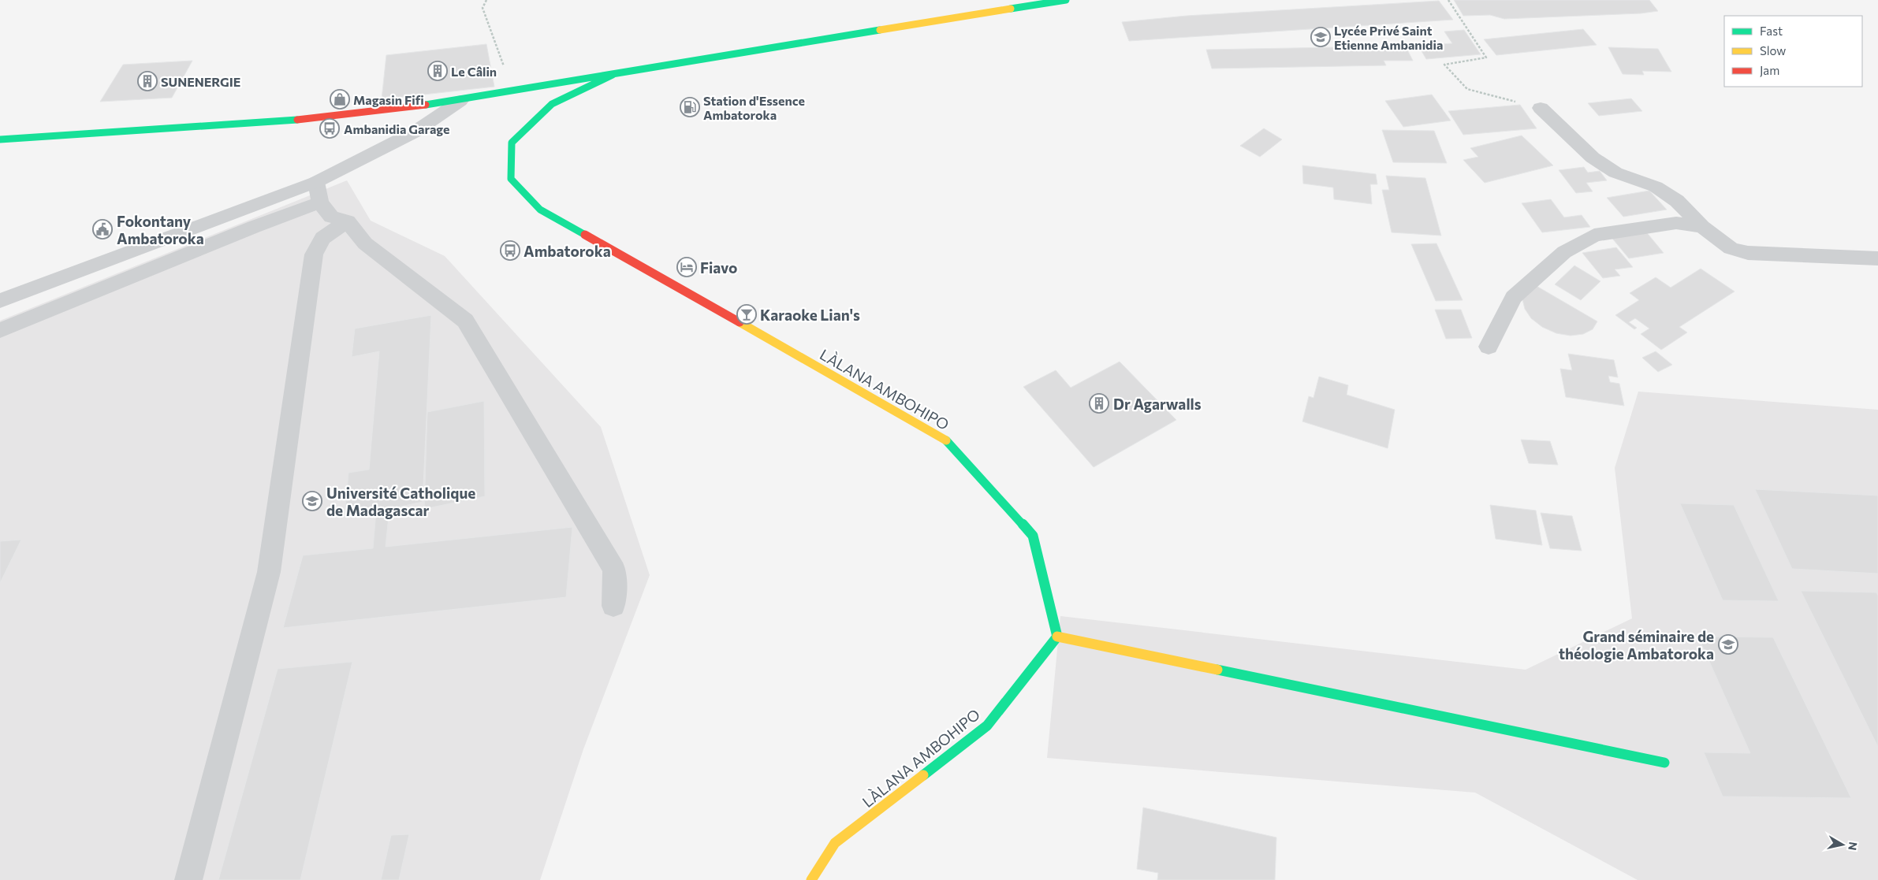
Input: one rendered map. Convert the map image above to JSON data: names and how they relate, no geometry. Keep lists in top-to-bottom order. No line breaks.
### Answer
{"streets":{"street":["LÀLANA AMBOHIPO"]},"places":{"school or university":["Lycée Privé Saint Etienne Ambanidia","Université Catholique de Madagascar","Grand séminaire de théologie Ambatoroka"],"building":["Le Câlin","SUNENERGIE","Dr Agarwalls"],"shop":["Magasin Fifi"],"fuel station":["Station d'Essence Ambatoroka"],"bus stop":["Ambanidia Garage","Ambatoroka"],"public building":["Fokontany Ambatoroka"],"hotel":["Fiavo"],"bar":["Karaoke Lian's"]},"legend":["Fast","Slow","Jam"],"north":"right"}
